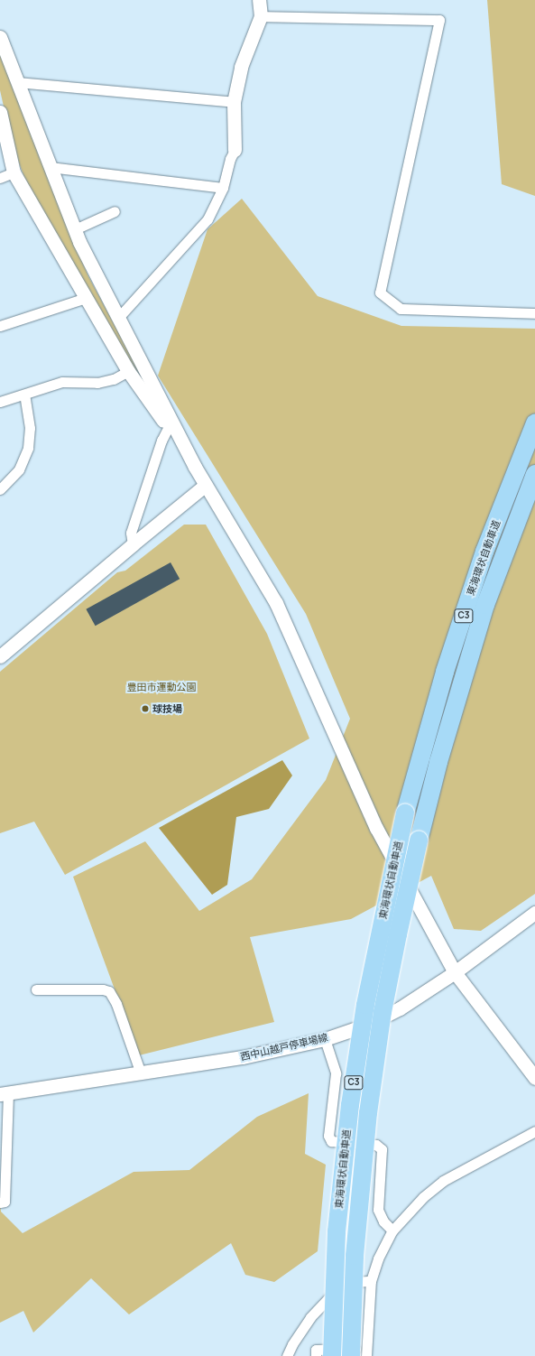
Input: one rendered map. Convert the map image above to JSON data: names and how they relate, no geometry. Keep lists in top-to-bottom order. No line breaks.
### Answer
{"streets":{"highway":["東海環状自動車道","C3"],"street":["西中山越戸停車場線"]},"parks":["豊田市運動公園"],"places":["球技場"]}
